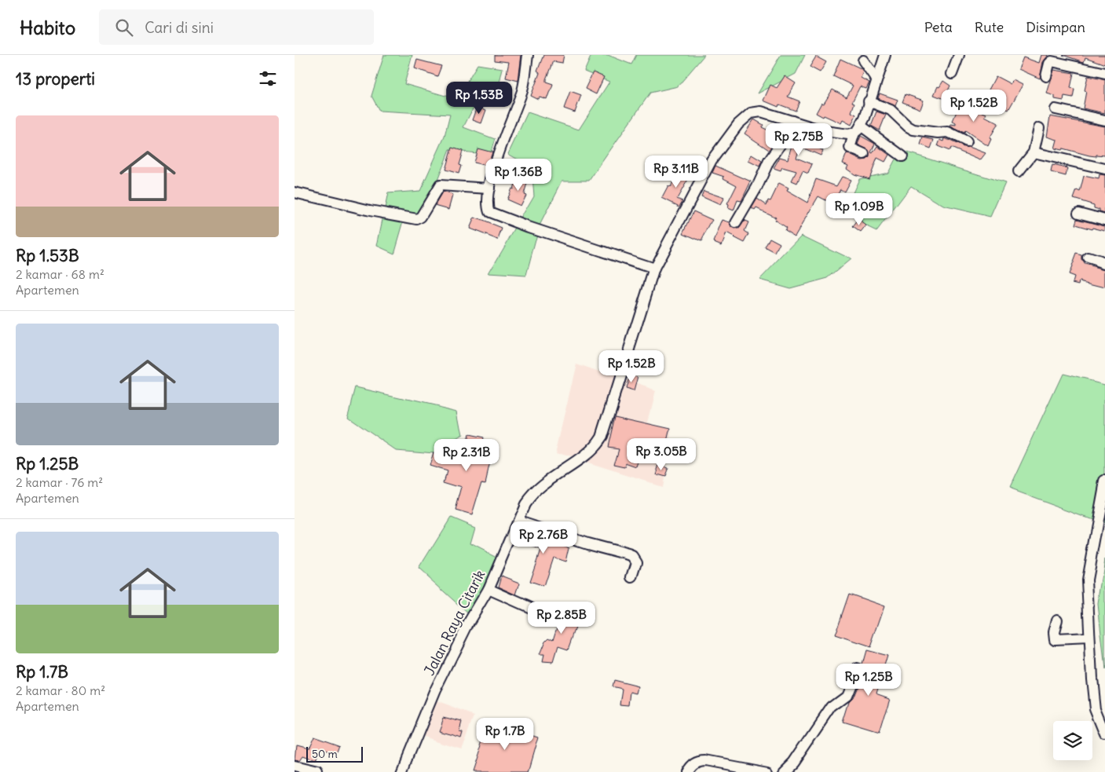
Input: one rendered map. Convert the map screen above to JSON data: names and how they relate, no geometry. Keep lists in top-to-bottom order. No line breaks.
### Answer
{"streets":{"street":["Jalan Raya Citarik"]},"scale_bar":"50 m","page":{"header":"Habito","search":"Cari di sini","nav":["Peta","Rute","Disimpan"],"heading":"13 properti","price":["Rp 1.53B","Rp 1.52B","Rp 2.75B","Rp 3.11B","Rp 1.36B","Rp 1.09B","Rp 1.52B","Rp 3.05B","Rp 2.31B","Rp 2.76B","Rp 2.85B","Rp 1.25B","Rp 1.7B"],"list":[{"name":"Rp 1.53B","note":"2 kamar · 68 m² · Apartemen"},{"name":"Rp 1.25B","note":"2 kamar · 76 m² · Apartemen"},{"name":"Rp 1.7B","note":"2 kamar · 80 m² · Apartemen"}],"scale":"50 m"}}
